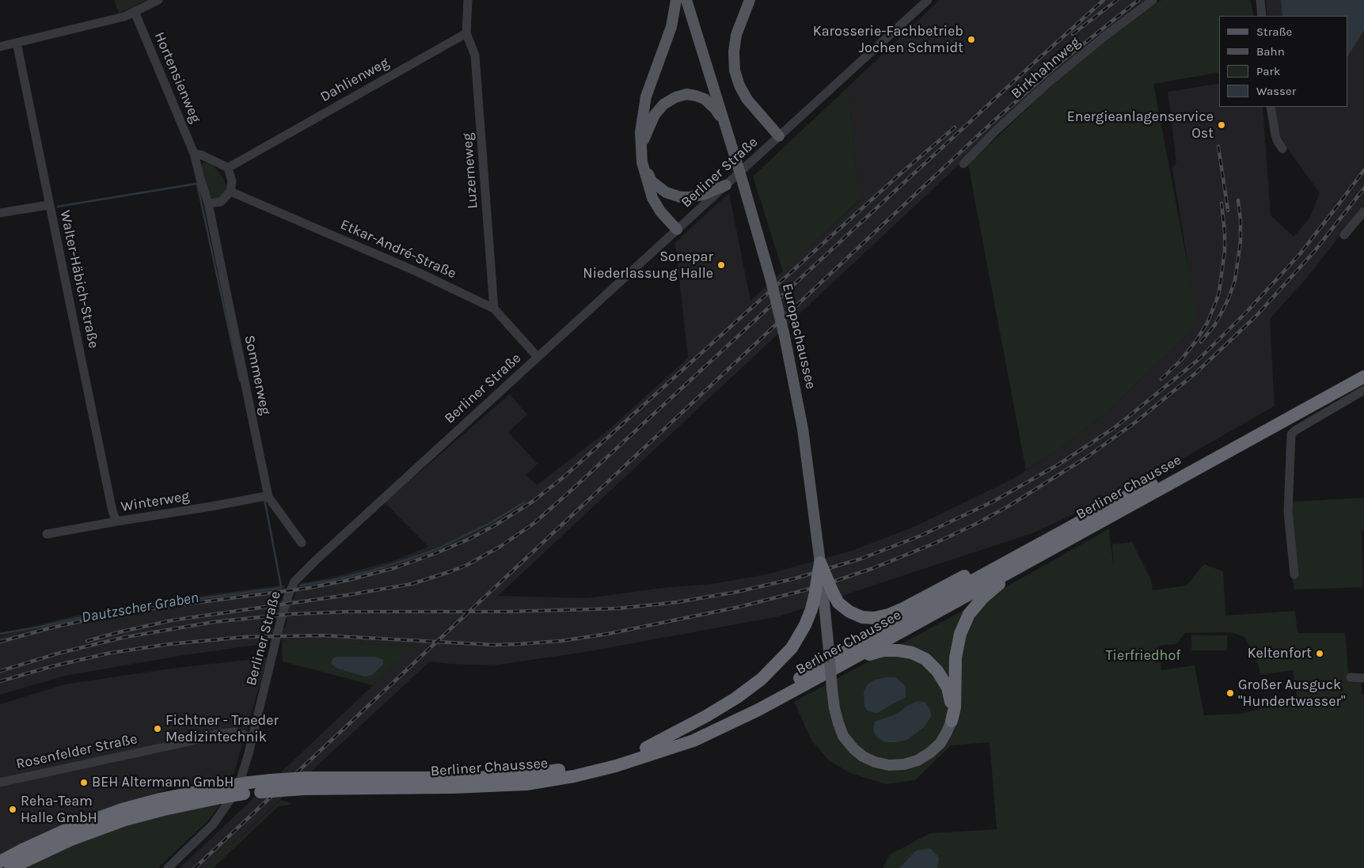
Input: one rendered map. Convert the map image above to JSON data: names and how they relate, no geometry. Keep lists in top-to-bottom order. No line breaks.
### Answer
{"streets":{"highway":["Berliner Chaussee"],"main road":["Europachaussee"],"street":["Birkhahnweg","Hortensienweg","Dahlienweg","Luzerneweg","Berliner Straße","Etkar-André-Straße","Walter-Häbich-Straße","Sommerweg","Winterweg","Rosenfelder Straße"]},"crossings":[["Hortensienweg","Sommerweg"],["Dahlienweg","Luzerneweg"],["Luzerneweg","Etkar-André-Straße"],["Berliner Straße","Etkar-André-Straße"],["Berliner Straße","Rosenfelder Straße"],["Walter-Häbich-Straße","Winterweg"],["Sommerweg","Winterweg"]],"water":["Dautzscher Graben"],"parks":["Tierfriedhof"],"places":["Karosserie-Fachbetrieb Jochen Schmidt","Energieanlagenservice Ost","Sonepar Niederlassung Halle","Keltenfort","Großer Ausguck \"Hundertwasser\"","Fichtner - Traeder Medizintechnik","BEH Altermann GmbH","Reha-Team Halle GmbH"],"legend":["Straße","Bahn","Park","Wasser"]}
